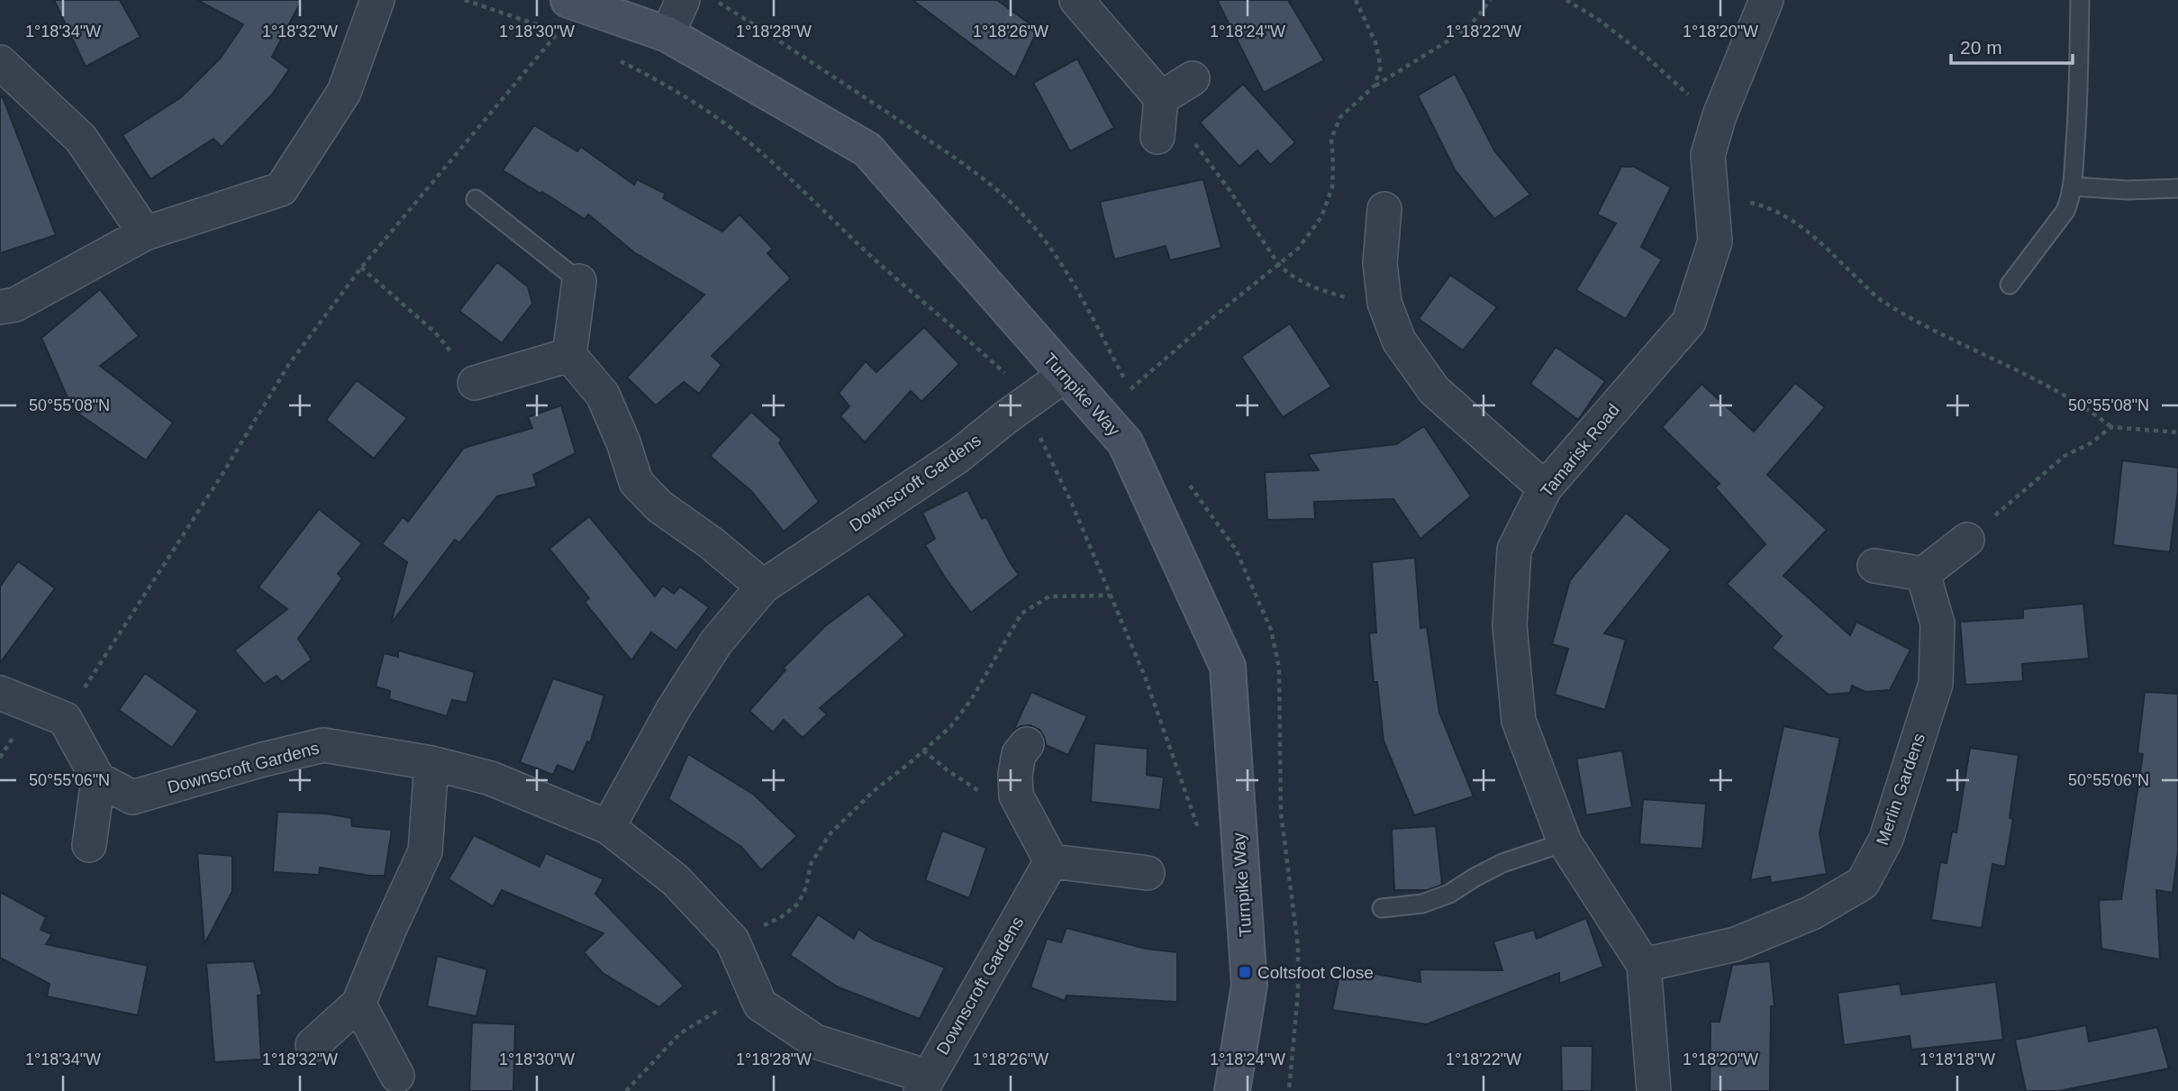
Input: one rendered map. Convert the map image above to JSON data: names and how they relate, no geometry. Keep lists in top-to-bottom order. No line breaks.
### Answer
{"streets":{"street":["Turnpike Way","Tamarisk Road","Downscroft Gardens","Merlin Gardens"]},"crossings":[["Turnpike Way","Downscroft Gardens"],["Tamarisk Road","Merlin Gardens"]],"places":{"transit":["Coltsfoot Close"]},"scale_bar":"20 m","coordinates":["1°18'34\"W","1°18'32\"W","1°18'30\"W","1°18'28\"W","1°18'26\"W","1°18'24\"W","1°18'22\"W","1°18'20\"W","50°55'08\"N","50°55'06\"N","1°18'18\"W"]}
